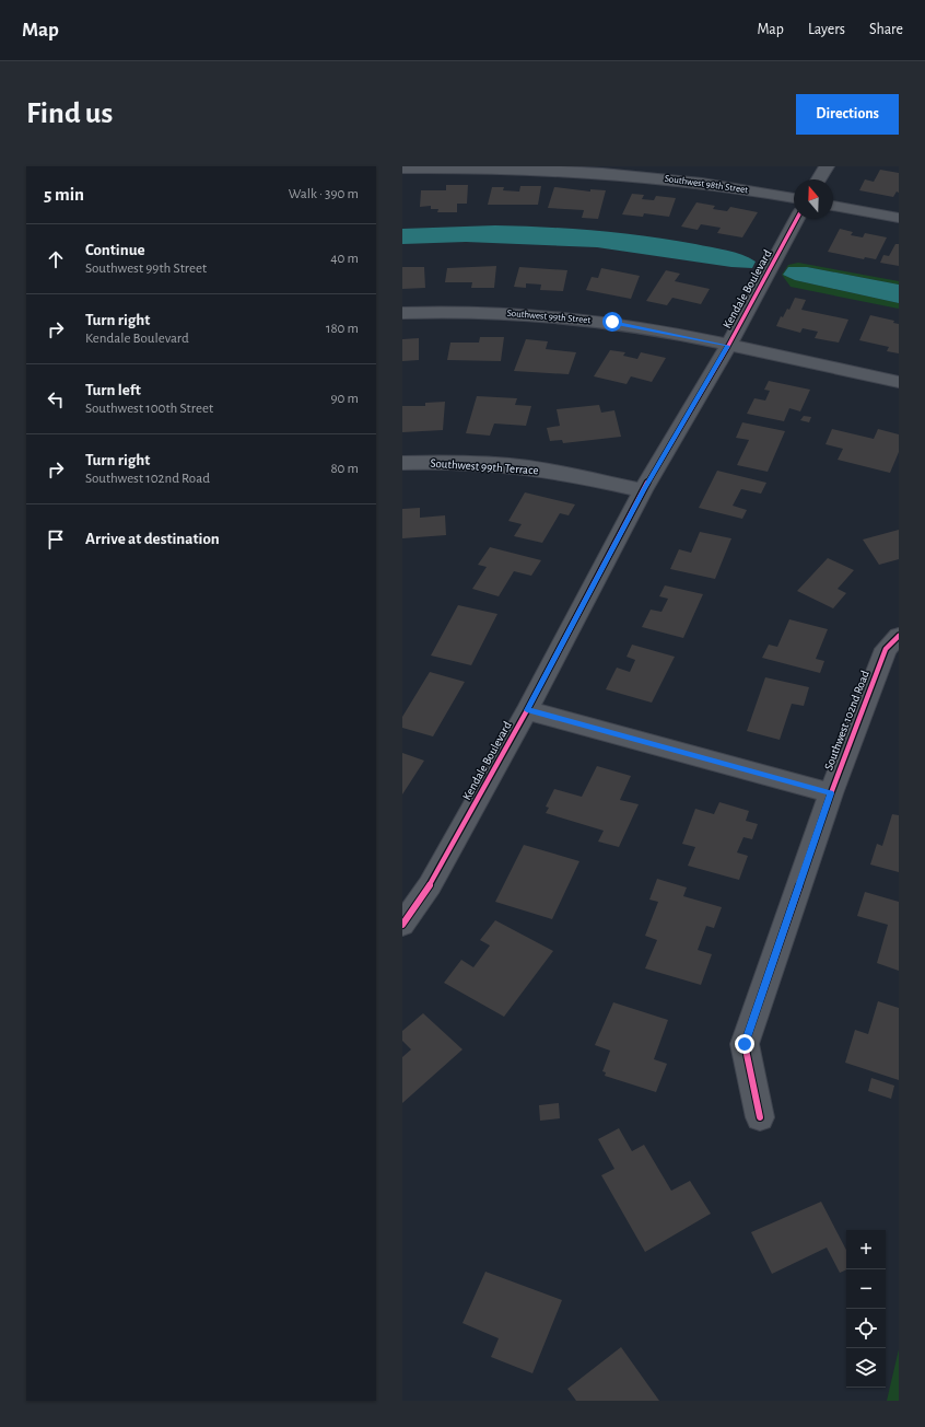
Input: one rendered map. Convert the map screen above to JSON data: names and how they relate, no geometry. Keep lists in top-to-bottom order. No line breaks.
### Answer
{"streets":{"street":["Southwest 98th Street","Kendale Boulevard","Southwest 99th Street","Southwest 99th Terrace","Southwest 102nd Road"]},"crossings":[["Kendale Boulevard","Southwest 99th Street"],["Kendale Boulevard","Southwest 99th Terrace"]],"north":"top","page":{"header":"Map","nav":["Map","Layers","Share"],"buttons":"Directions","title":"Find us","heading":["5 min","Walk · 390 m"],"list":[["Continue","Southwest 99th Street","40 m"],["Turn right","Kendale Boulevard","180 m"],["Turn left","Southwest 100th Street","90 m"],["Turn right","Southwest 102nd Road","80 m"],"Arrive at destination"],"map_buttons":["+","−"]}}
